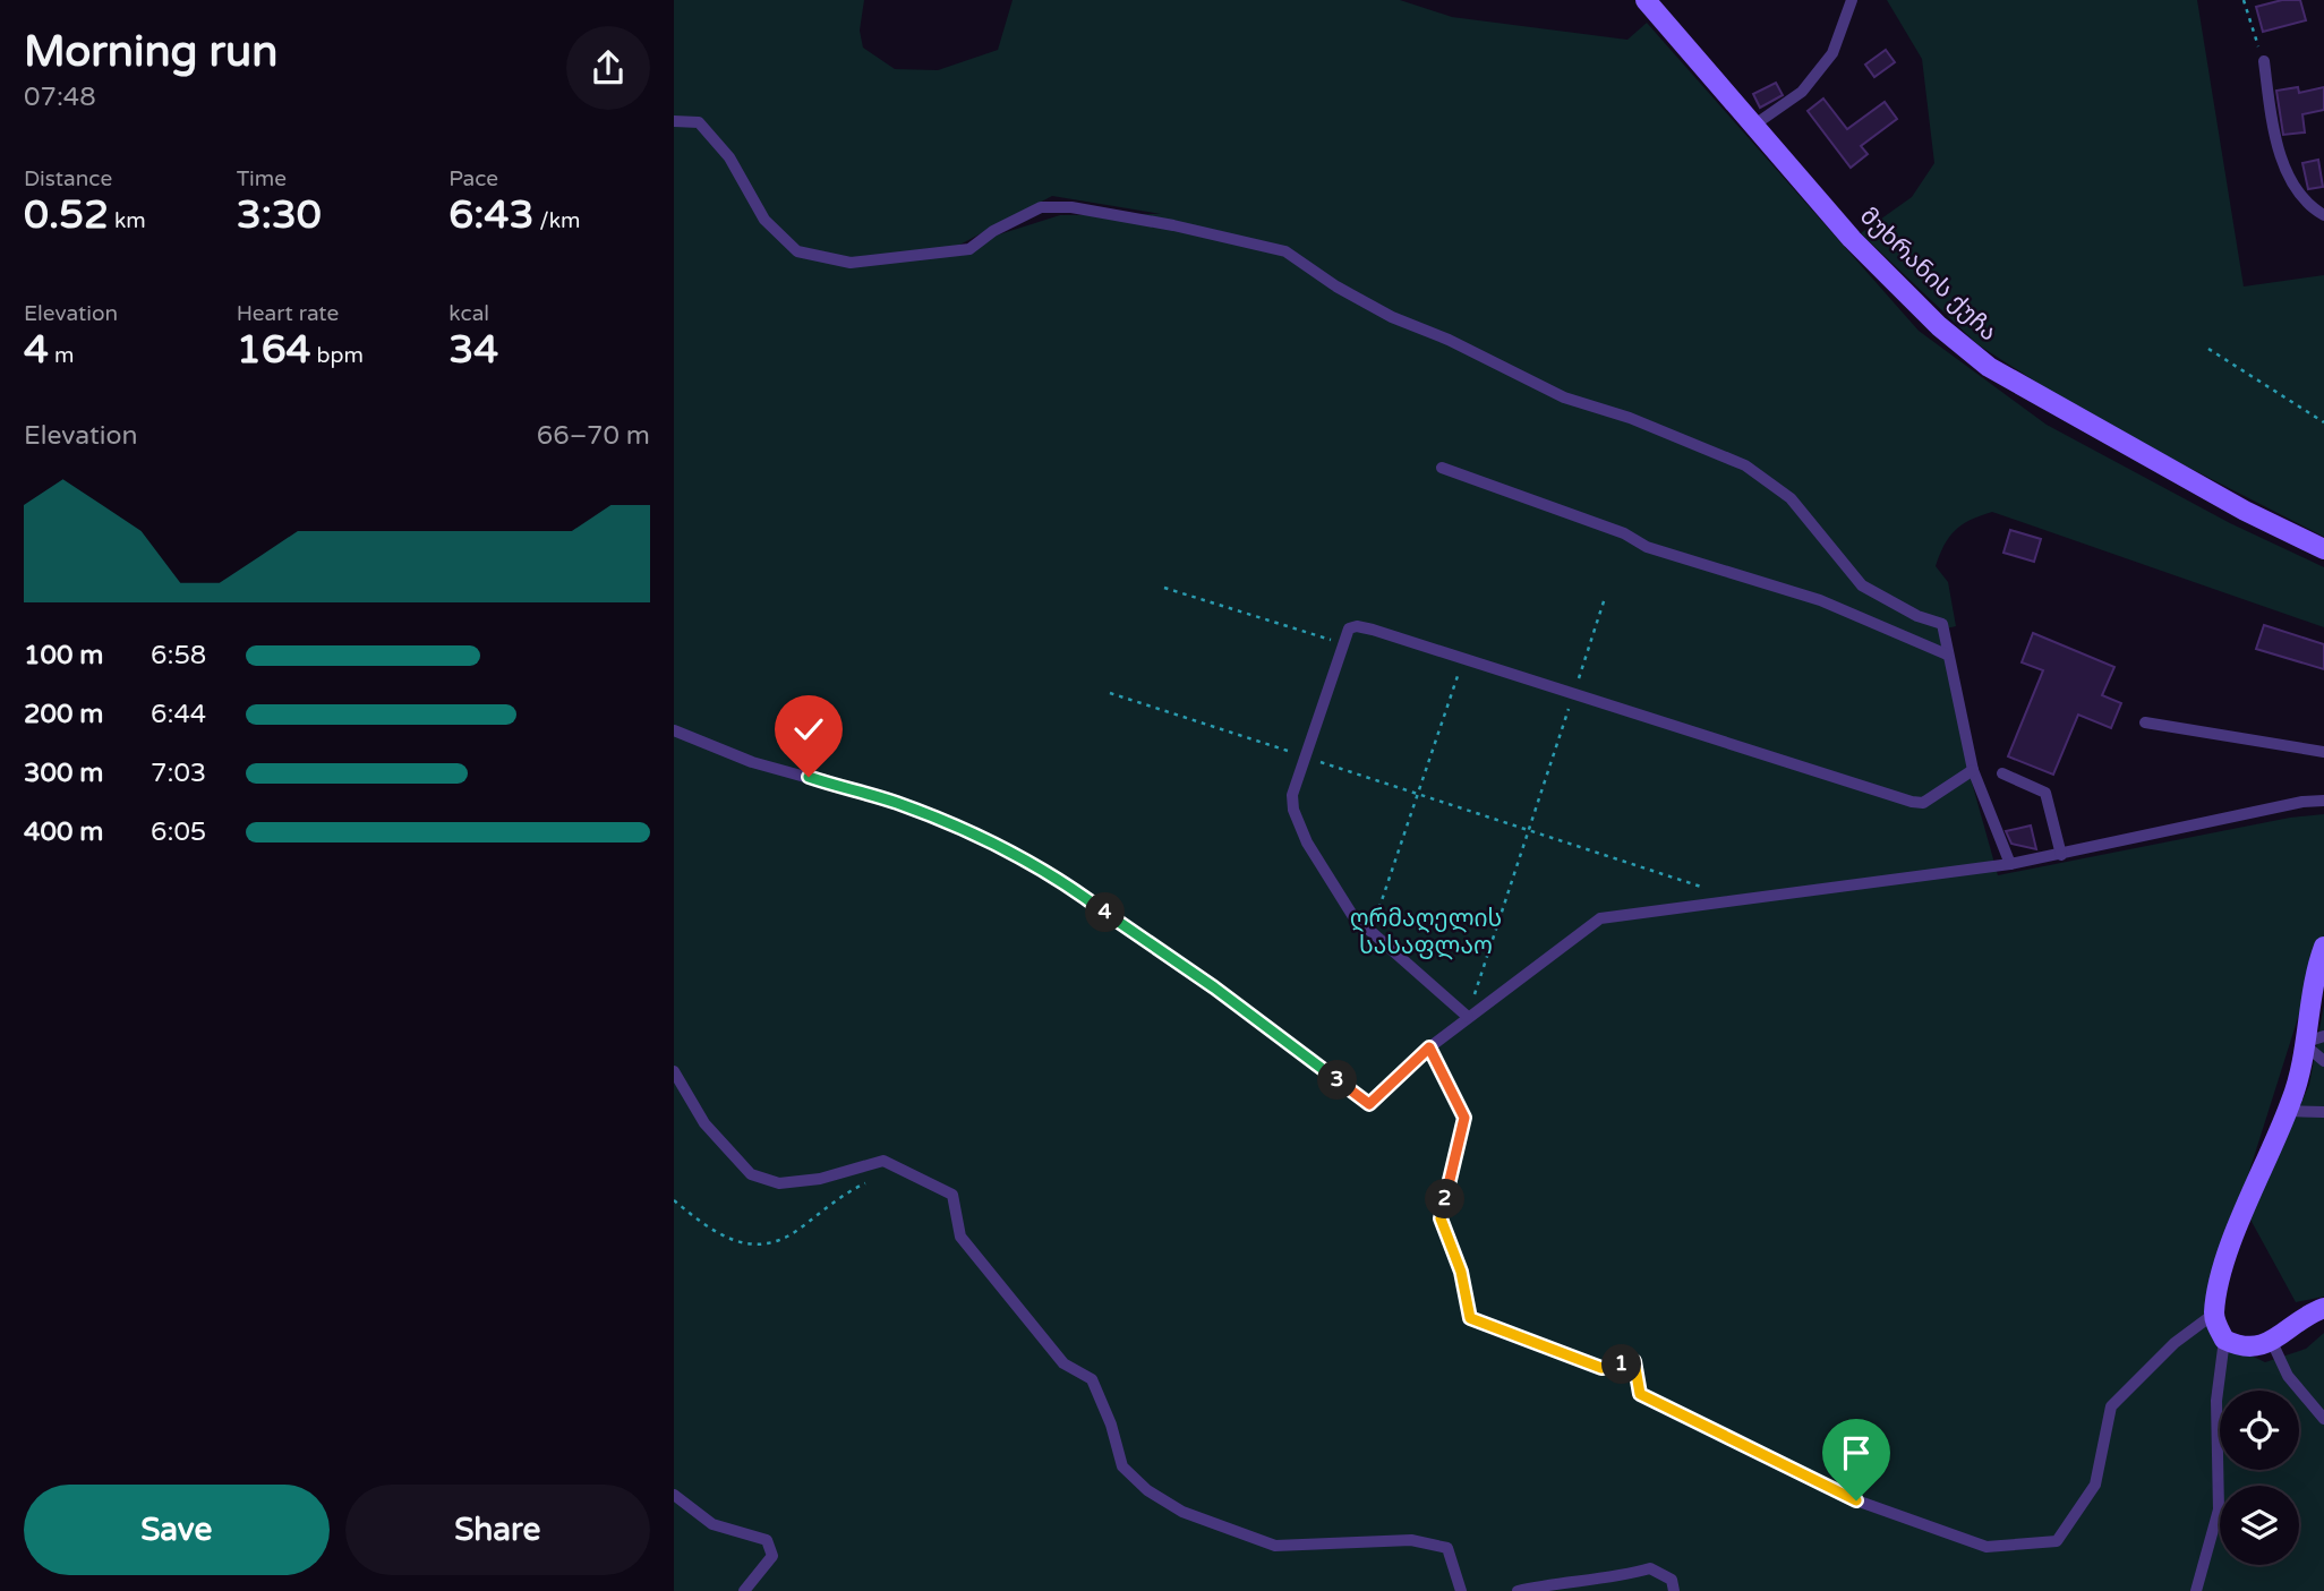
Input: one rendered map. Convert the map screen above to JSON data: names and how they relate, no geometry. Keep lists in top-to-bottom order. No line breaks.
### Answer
{"streets":{"street":["მუხრანის ქუჩა"]},"parks":["ღრმაღელის სასაფლაო"],"page":{"heading":["Morning run","07:48"],"stats":[["Distance","0.52 km"],["Time","3:30"],["Pace","6:43 /km"],["Elevation","4 m"],["Heart rate","164 bpm"],["kcal","34"]],"chart":["Elevation","66–70 m"],"list":[{"name":"100 m","note":"6:58"},{"name":"200 m","note":"6:44"},{"name":"300 m","note":"7:03"},{"name":"400 m","note":"6:05"}],"pins":["4","3","2","1"],"buttons":["Save","Share"]}}
